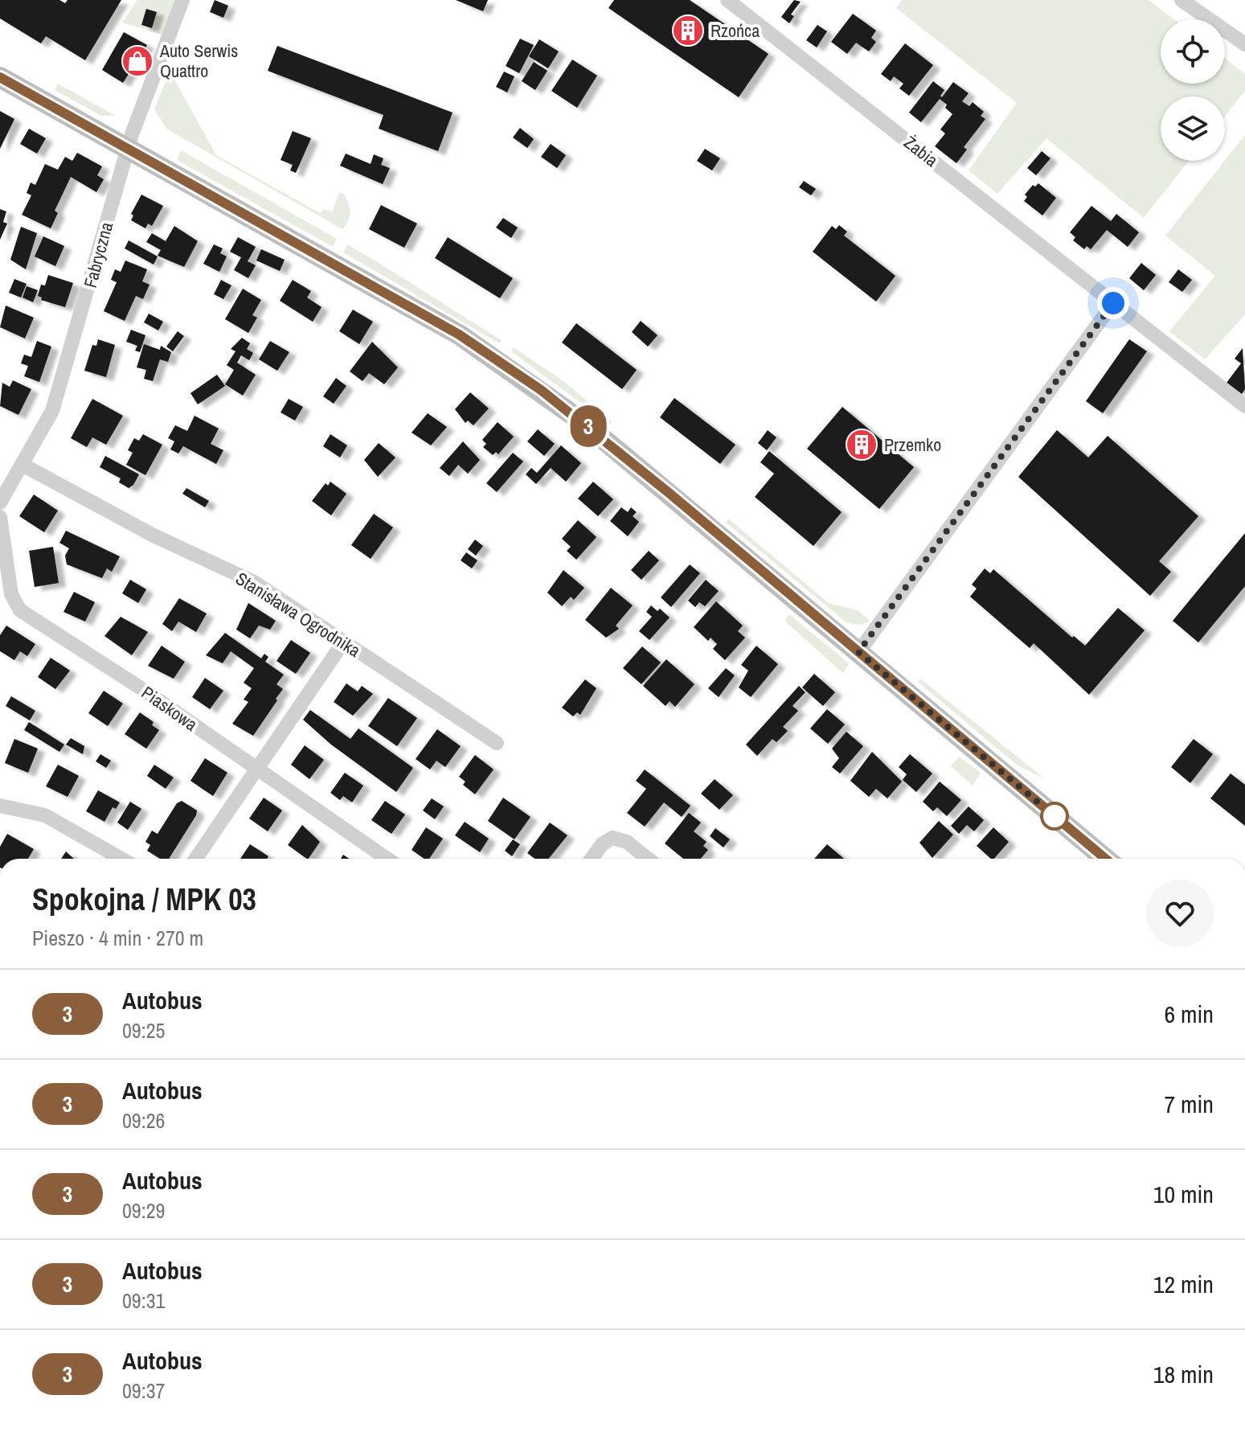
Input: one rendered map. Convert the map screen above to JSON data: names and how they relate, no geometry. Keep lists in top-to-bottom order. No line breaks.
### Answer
{"streets":{"street":["Żabia","Fabryczna","Stanisława Ogrodnika","Piaskowa"]},"crossings":[["Fabryczna","Stanisława Ogrodnika"]],"places":{"building":["Rzońca","Przemko"],"shop":["Auto Serwis Quattro"]},"lines":["bus line 3"],"page":{"on_map":"3","heading":["Spokojna / MPK 03","Pieszo · 4 min · 270 m"],"list":[{"mark":"3","name":"Autobus","note":"09:25","value":"6 min"},{"mark":"3","name":"Autobus","note":"09:26","value":"7 min"},{"mark":"3","name":"Autobus","note":"09:29","value":"10 min"},{"mark":"3","name":"Autobus","note":"09:31","value":"12 min"},{"mark":"3","name":"Autobus","note":"09:37","value":"18 min"}]}}
